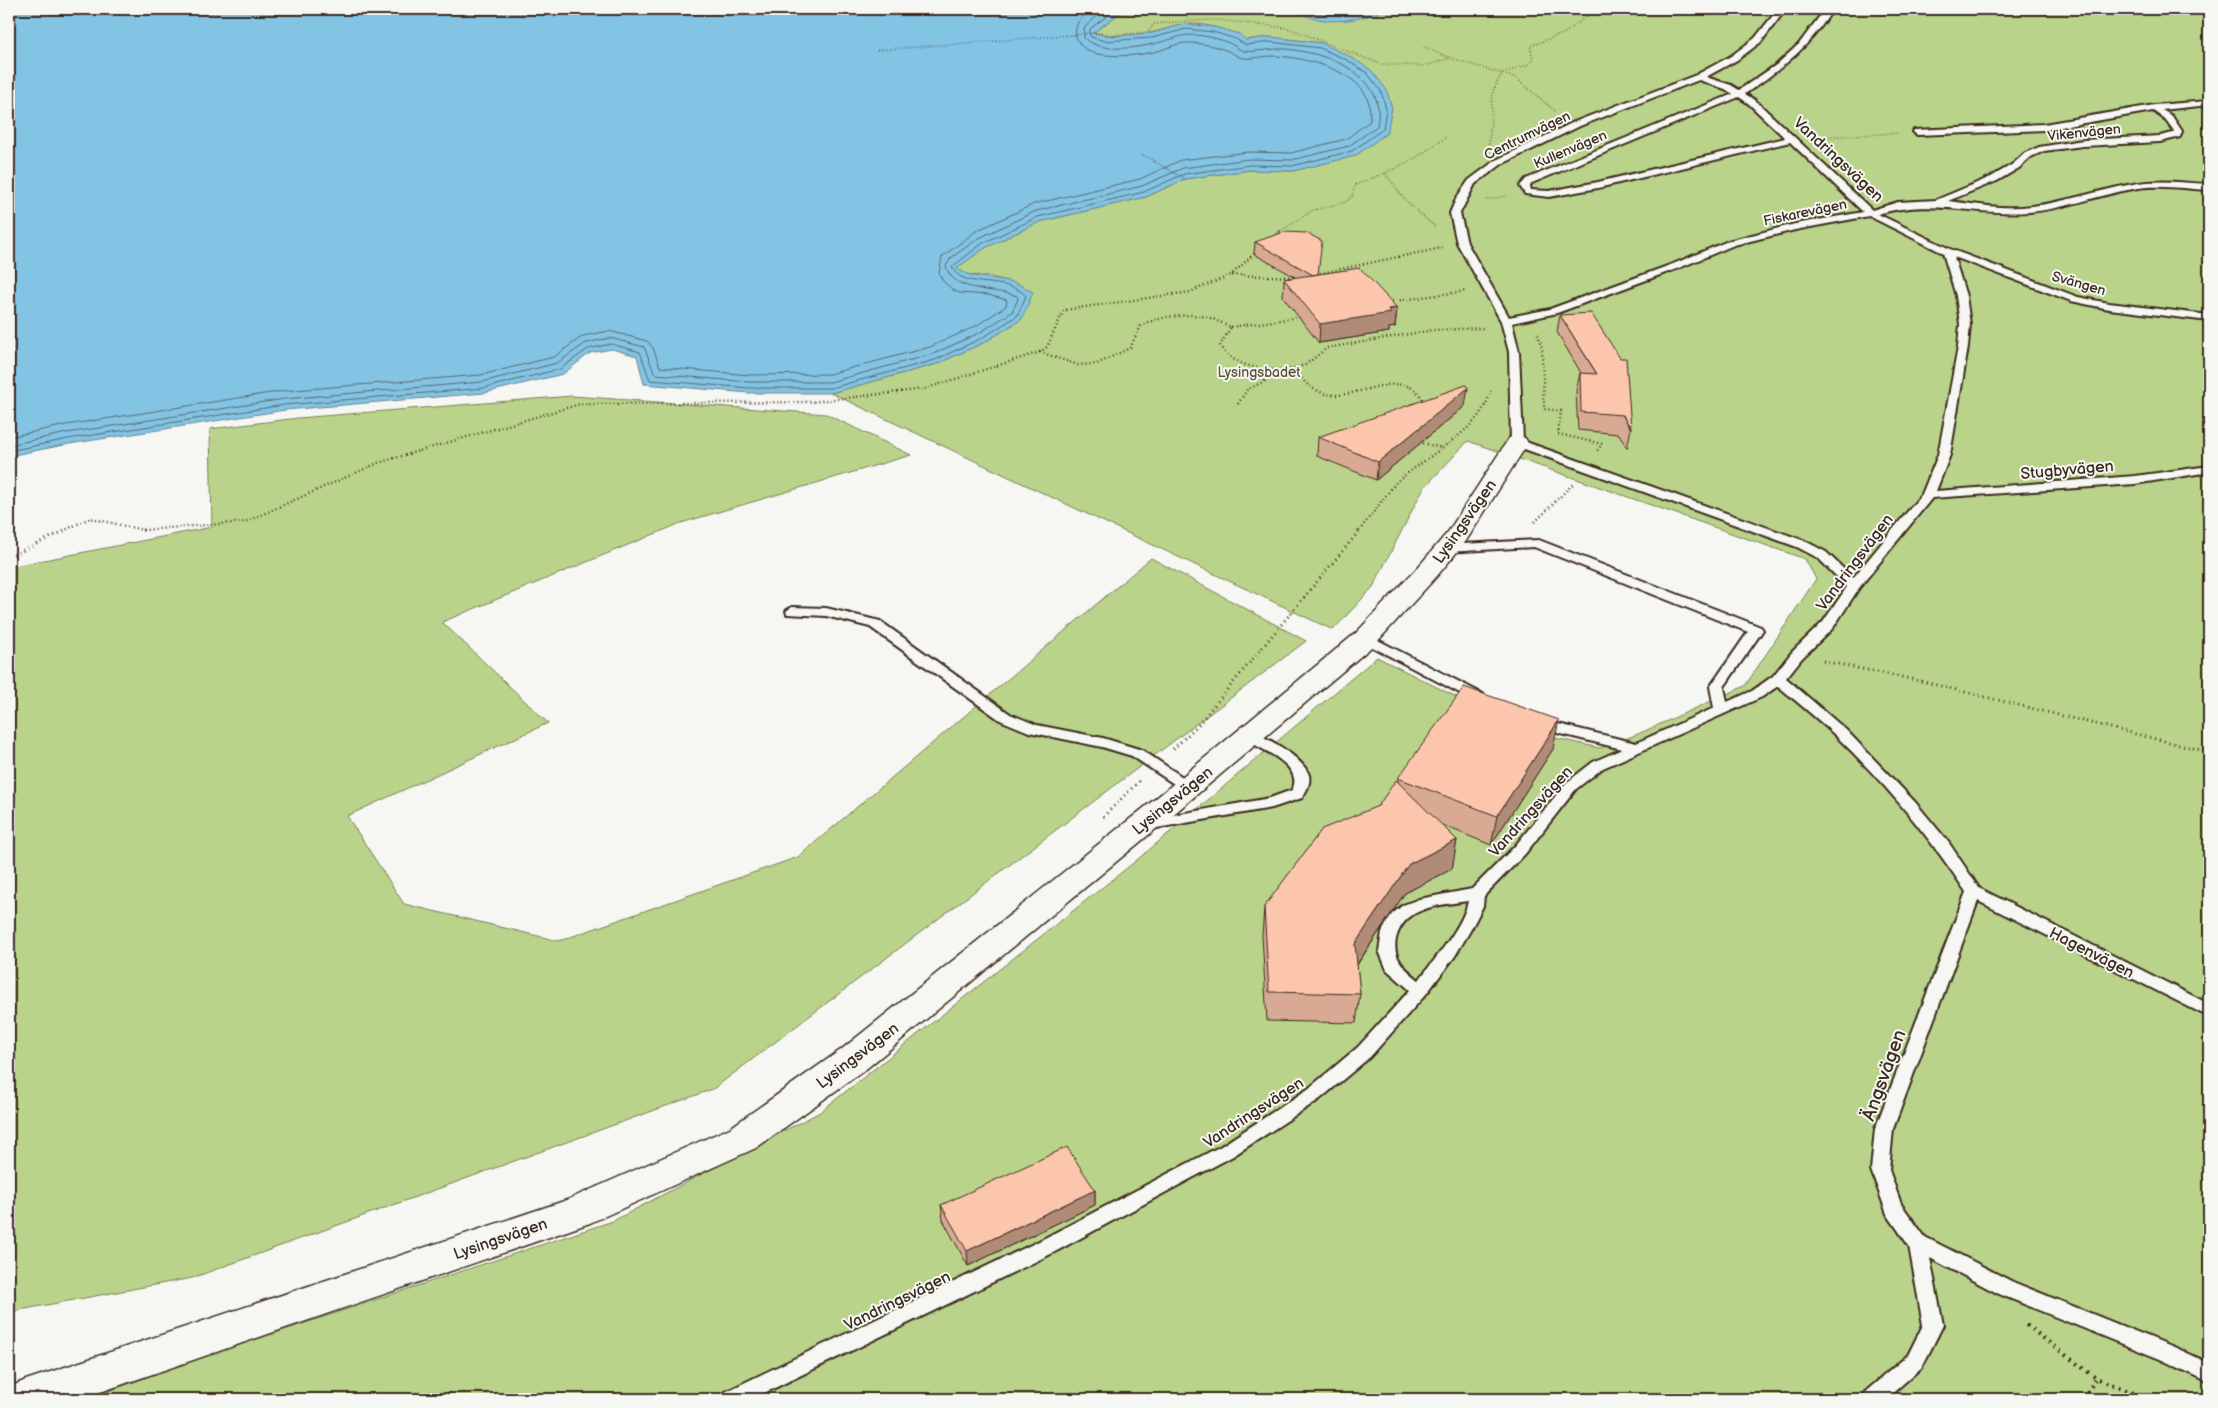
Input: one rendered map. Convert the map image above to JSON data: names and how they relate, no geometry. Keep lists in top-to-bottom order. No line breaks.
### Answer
{"streets":{"street":["Lysingsvägen"],"lane":["Vikenvägen","Centrumvägen","Kullenvägen","Vandringsvägen","Fiskarevägen","Svängen","Stugbyvägen","Hagenvägen","Ängsvägen"]},"crossings":[["Vikenvägen","Fiskarevägen"],["Centrumvägen","Vandringsvägen"],["Centrumvägen","Fiskarevägen"],["Centrumvägen","Lysingsvägen"],["Kullenvägen","Vandringsvägen"],["Vandringsvägen","Fiskarevägen"],["Vandringsvägen","Svängen"],["Vandringsvägen","Stugbyvägen"],["Hagenvägen","Ängsvägen"]],"parks":["Lysingsbadet"]}
